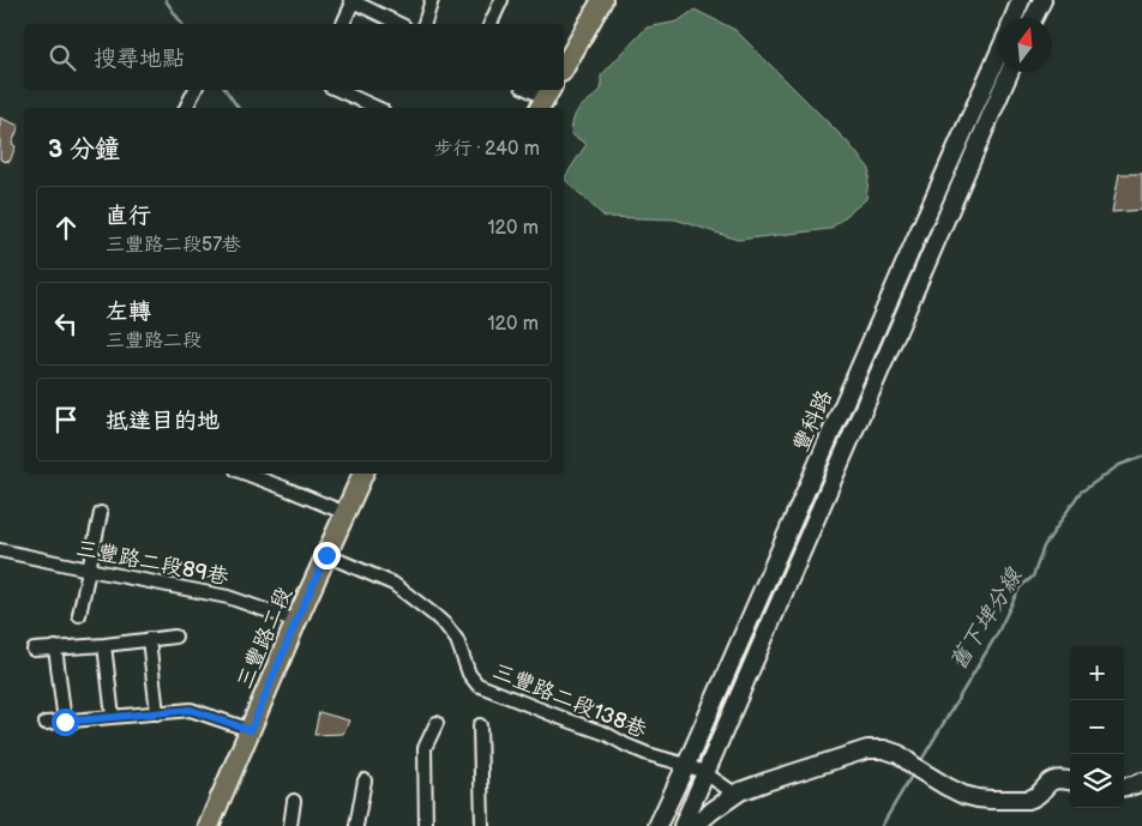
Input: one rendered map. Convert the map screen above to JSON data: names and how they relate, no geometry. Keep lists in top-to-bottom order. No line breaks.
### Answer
{"streets":{"main road":["三豐路二段"],"street":["豐科路","三豐路二段89巷","三豐路二段138巷"]},"crossings":[["豐科路","三豐路二段138巷"],["三豐路二段89巷","三豐路二段"],["三豐路二段","三豐路二段138巷"]],"water":["舊下埤分線"],"north":"top","page":{"search":"搜尋地點","heading":["3 分鐘","步行 · 240 m"],"list":[["直行","三豐路二段57巷","120 m"],["左轉","三豐路二段","120 m"],"抵達目的地"],"map_buttons":["+","−"]}}
